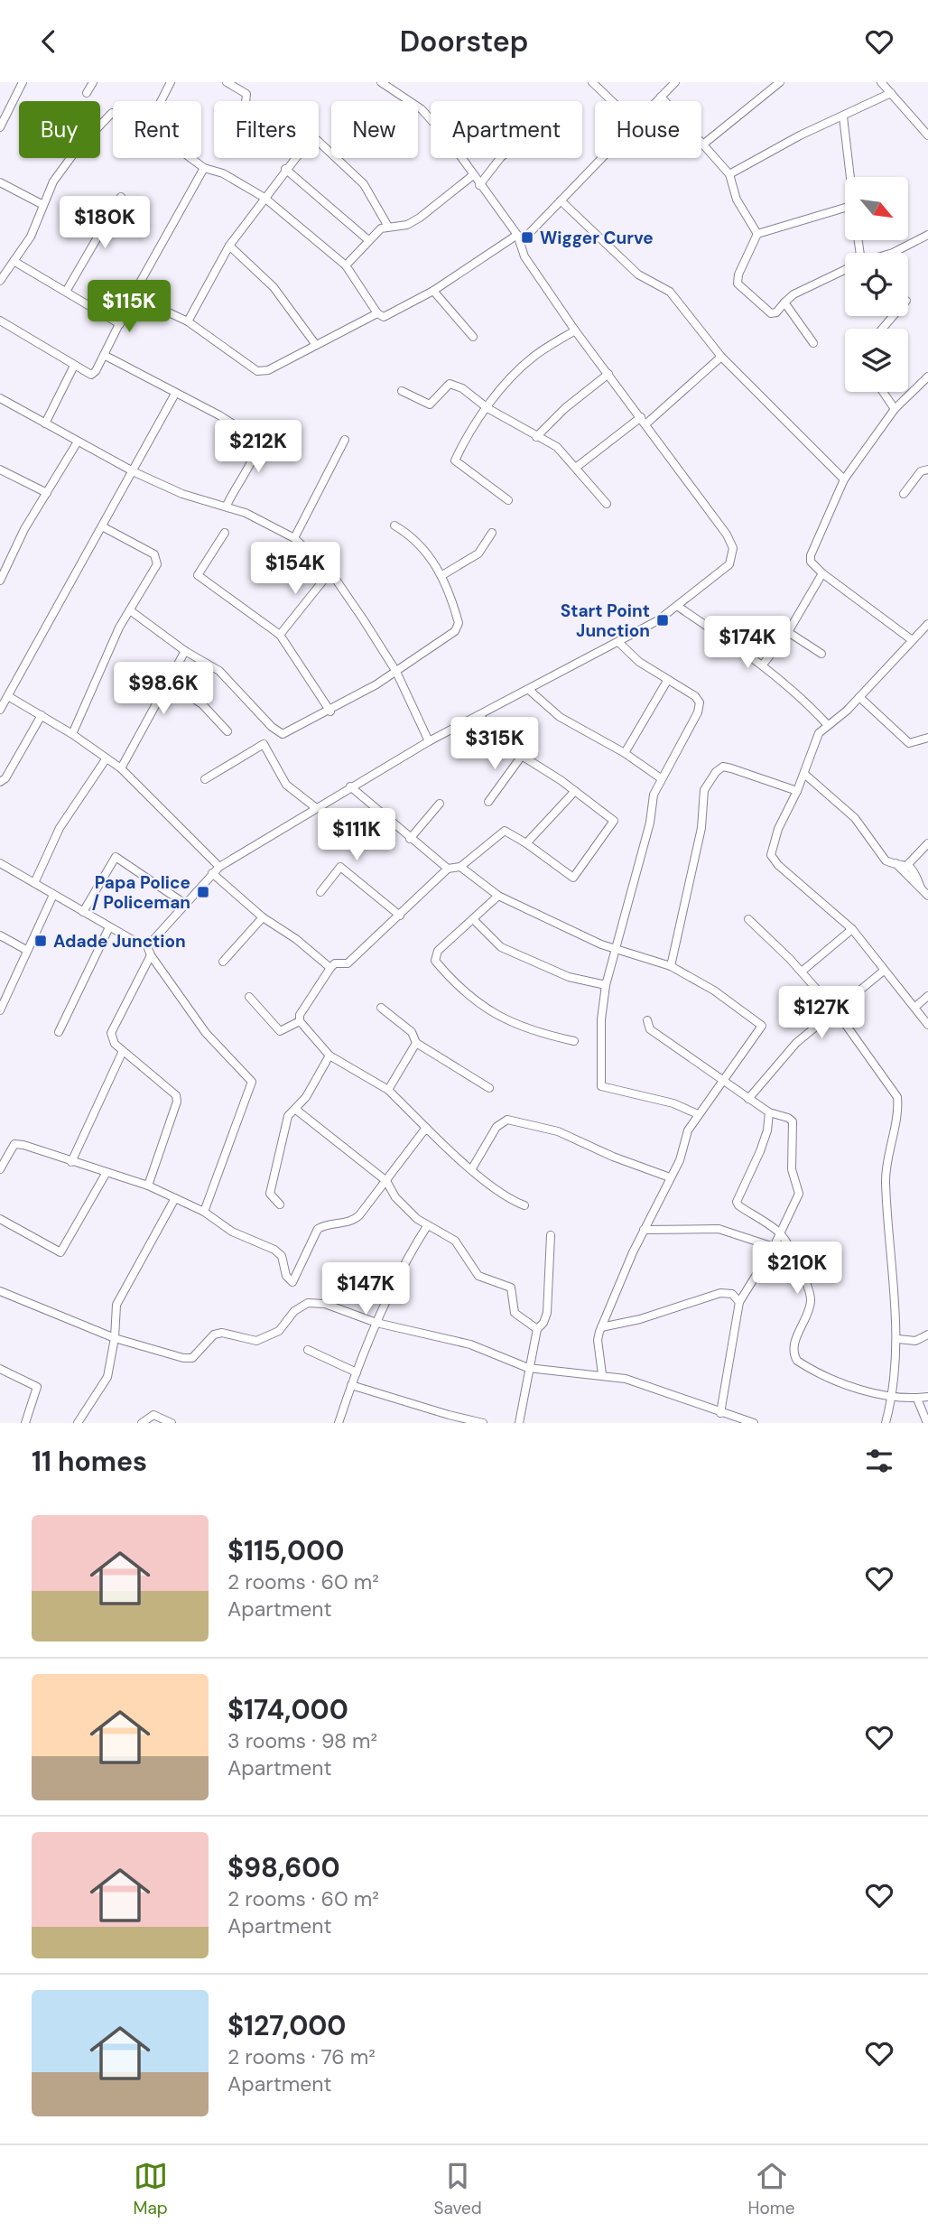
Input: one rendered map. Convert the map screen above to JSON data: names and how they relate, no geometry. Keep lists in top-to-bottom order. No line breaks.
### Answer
{"places":{"transit":["Wigger Curve","Start Point Junction","Papa Police / Policeman","Adade Junction"]},"north":"bottom right","page":{"header":"Doorstep","chip":["Buy","Rent","Filters","New","Apartment","House"],"price":["$180K","$115K","$212K","$154K","$174K","$98.6K","$315K","$111K","$127K","$210K","$147K"],"heading":"11 homes","list":[{"name":"$115,000","note":"2 rooms · 60 m² · Apartment"},{"name":"$174,000","note":"3 rooms · 98 m² · Apartment"},{"name":"$98,600","note":"2 rooms · 60 m² · Apartment"},{"name":"$127,000","note":"2 rooms · 76 m² · Apartment"}],"tabs":["Map","Saved","Home"]}}
